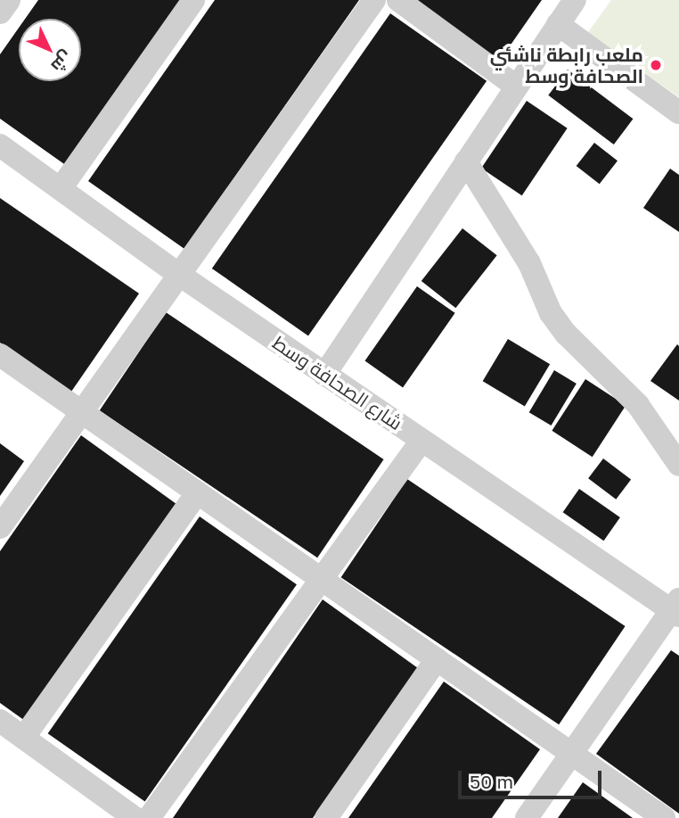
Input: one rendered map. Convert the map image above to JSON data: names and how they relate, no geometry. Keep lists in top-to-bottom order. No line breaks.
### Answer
{"streets":{"street":["شارع الصحافة وسط"]},"places":["ملعب رابطة ناشئي الصحافة وسط"],"scale_bar":"50 m","north":"bottom right"}
